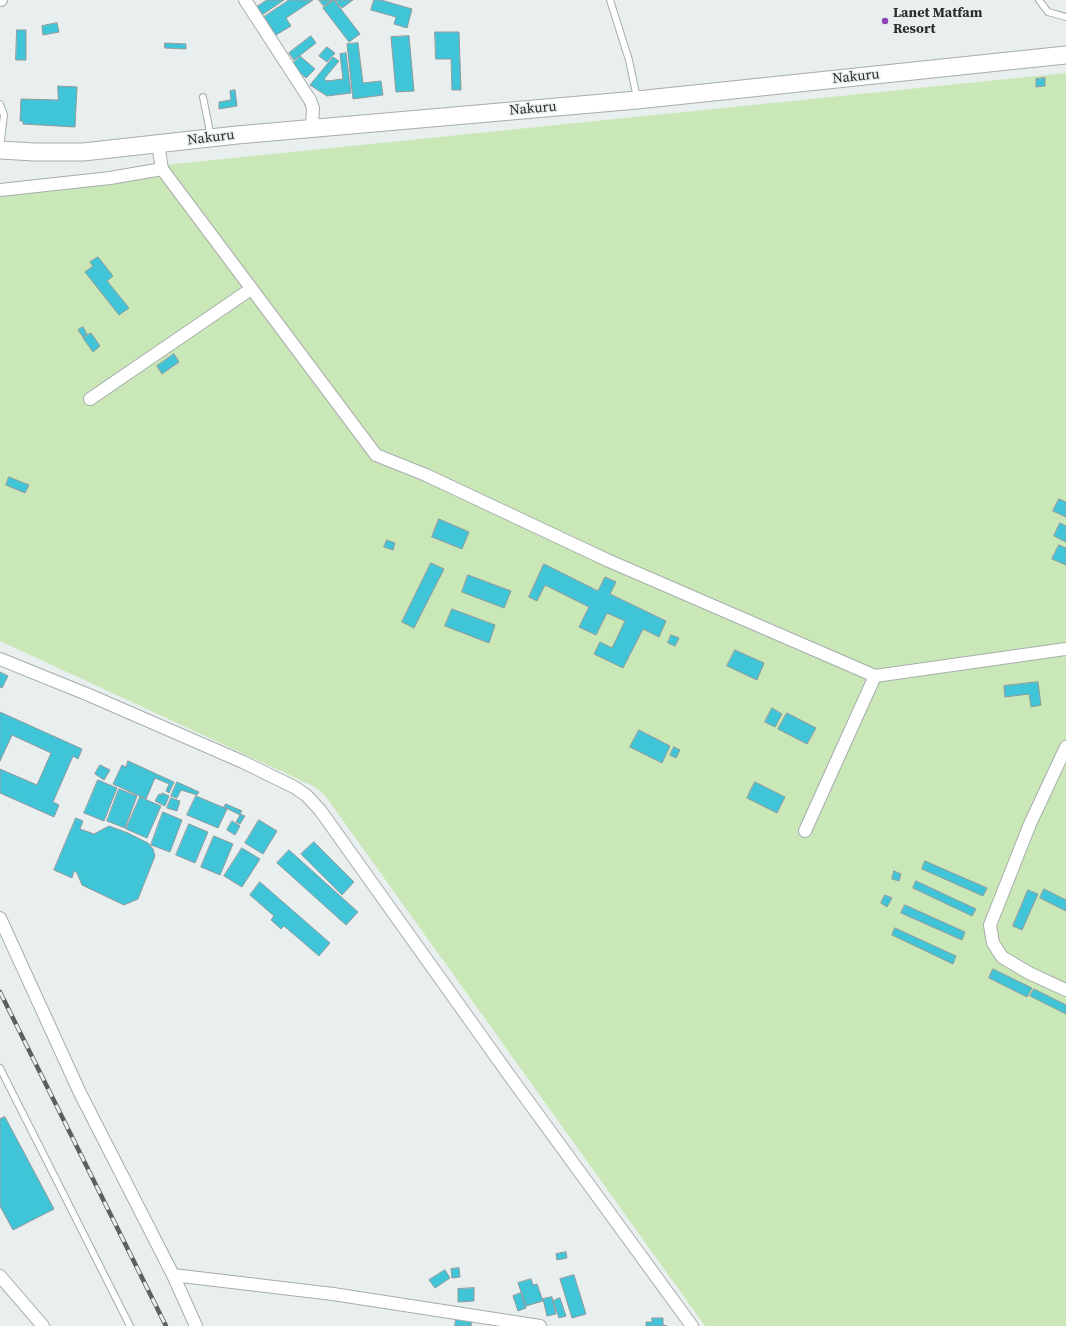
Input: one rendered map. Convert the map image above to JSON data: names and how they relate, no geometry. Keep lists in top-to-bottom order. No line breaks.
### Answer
{"streets":{"main road":["Nakuru"]},"places":["Lanet Matfam Resort"]}
